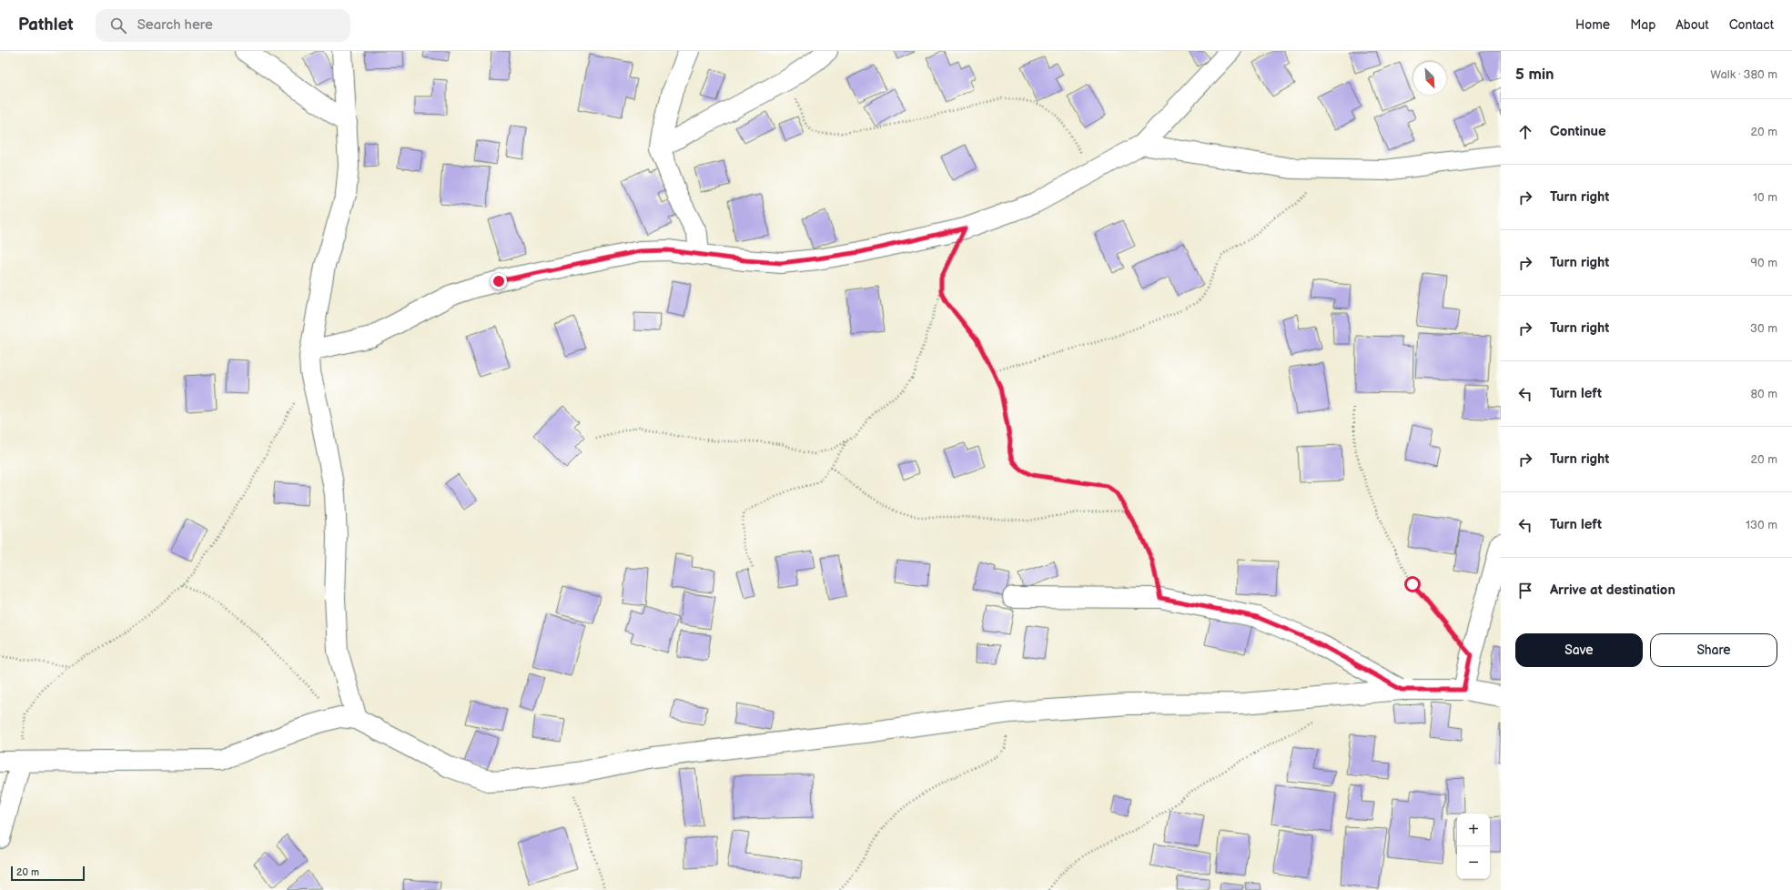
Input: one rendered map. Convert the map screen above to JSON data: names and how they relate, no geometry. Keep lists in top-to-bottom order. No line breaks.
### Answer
{"scale_bar":"20 m","north":"bottom right","page":{"header":"Pathlet","search":"Search here","nav":["Home","Map","About","Contact"],"heading":["5 min","Walk · 380 m"],"list":[["Continue","20 m"],["Turn right","10 m"],["Turn right","90 m"],["Turn right","30 m"],["Turn left","80 m"],["Turn right","20 m"],["Turn left","130 m"],"Arrive at destination"],"buttons":["Save","Share"],"map_buttons":["+","−"],"scale":"20 m"}}
